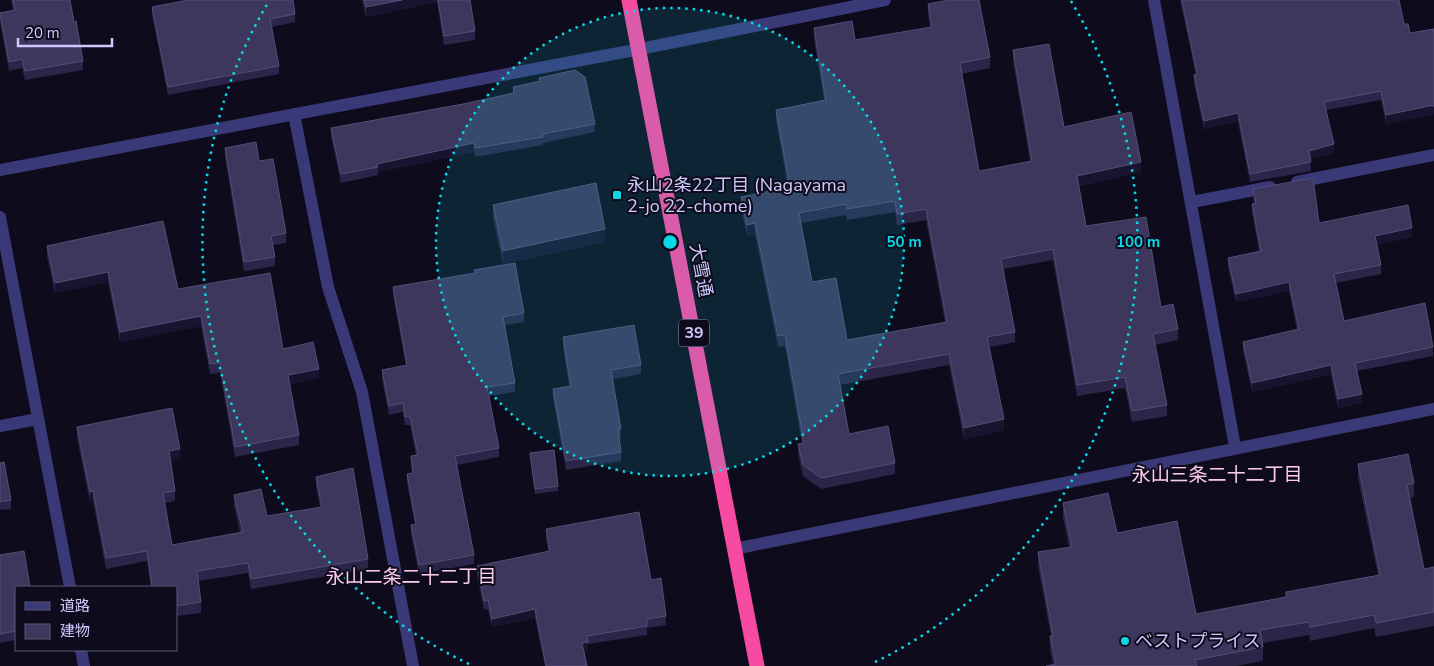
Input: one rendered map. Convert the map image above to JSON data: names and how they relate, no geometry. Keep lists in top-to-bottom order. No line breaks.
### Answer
{"streets":{"highway":["大雪通","39"]},"districts":["永山三条二十二丁目","永山二条二十二丁目"],"places":{"transit":["永山2条22丁目 (Nagayama 2-jo 22-chome)"],"other":["ベストプライス"]},"legend":["道路","建物"],"scale_bar":"20 m","rings":["50 m","100 m"]}
